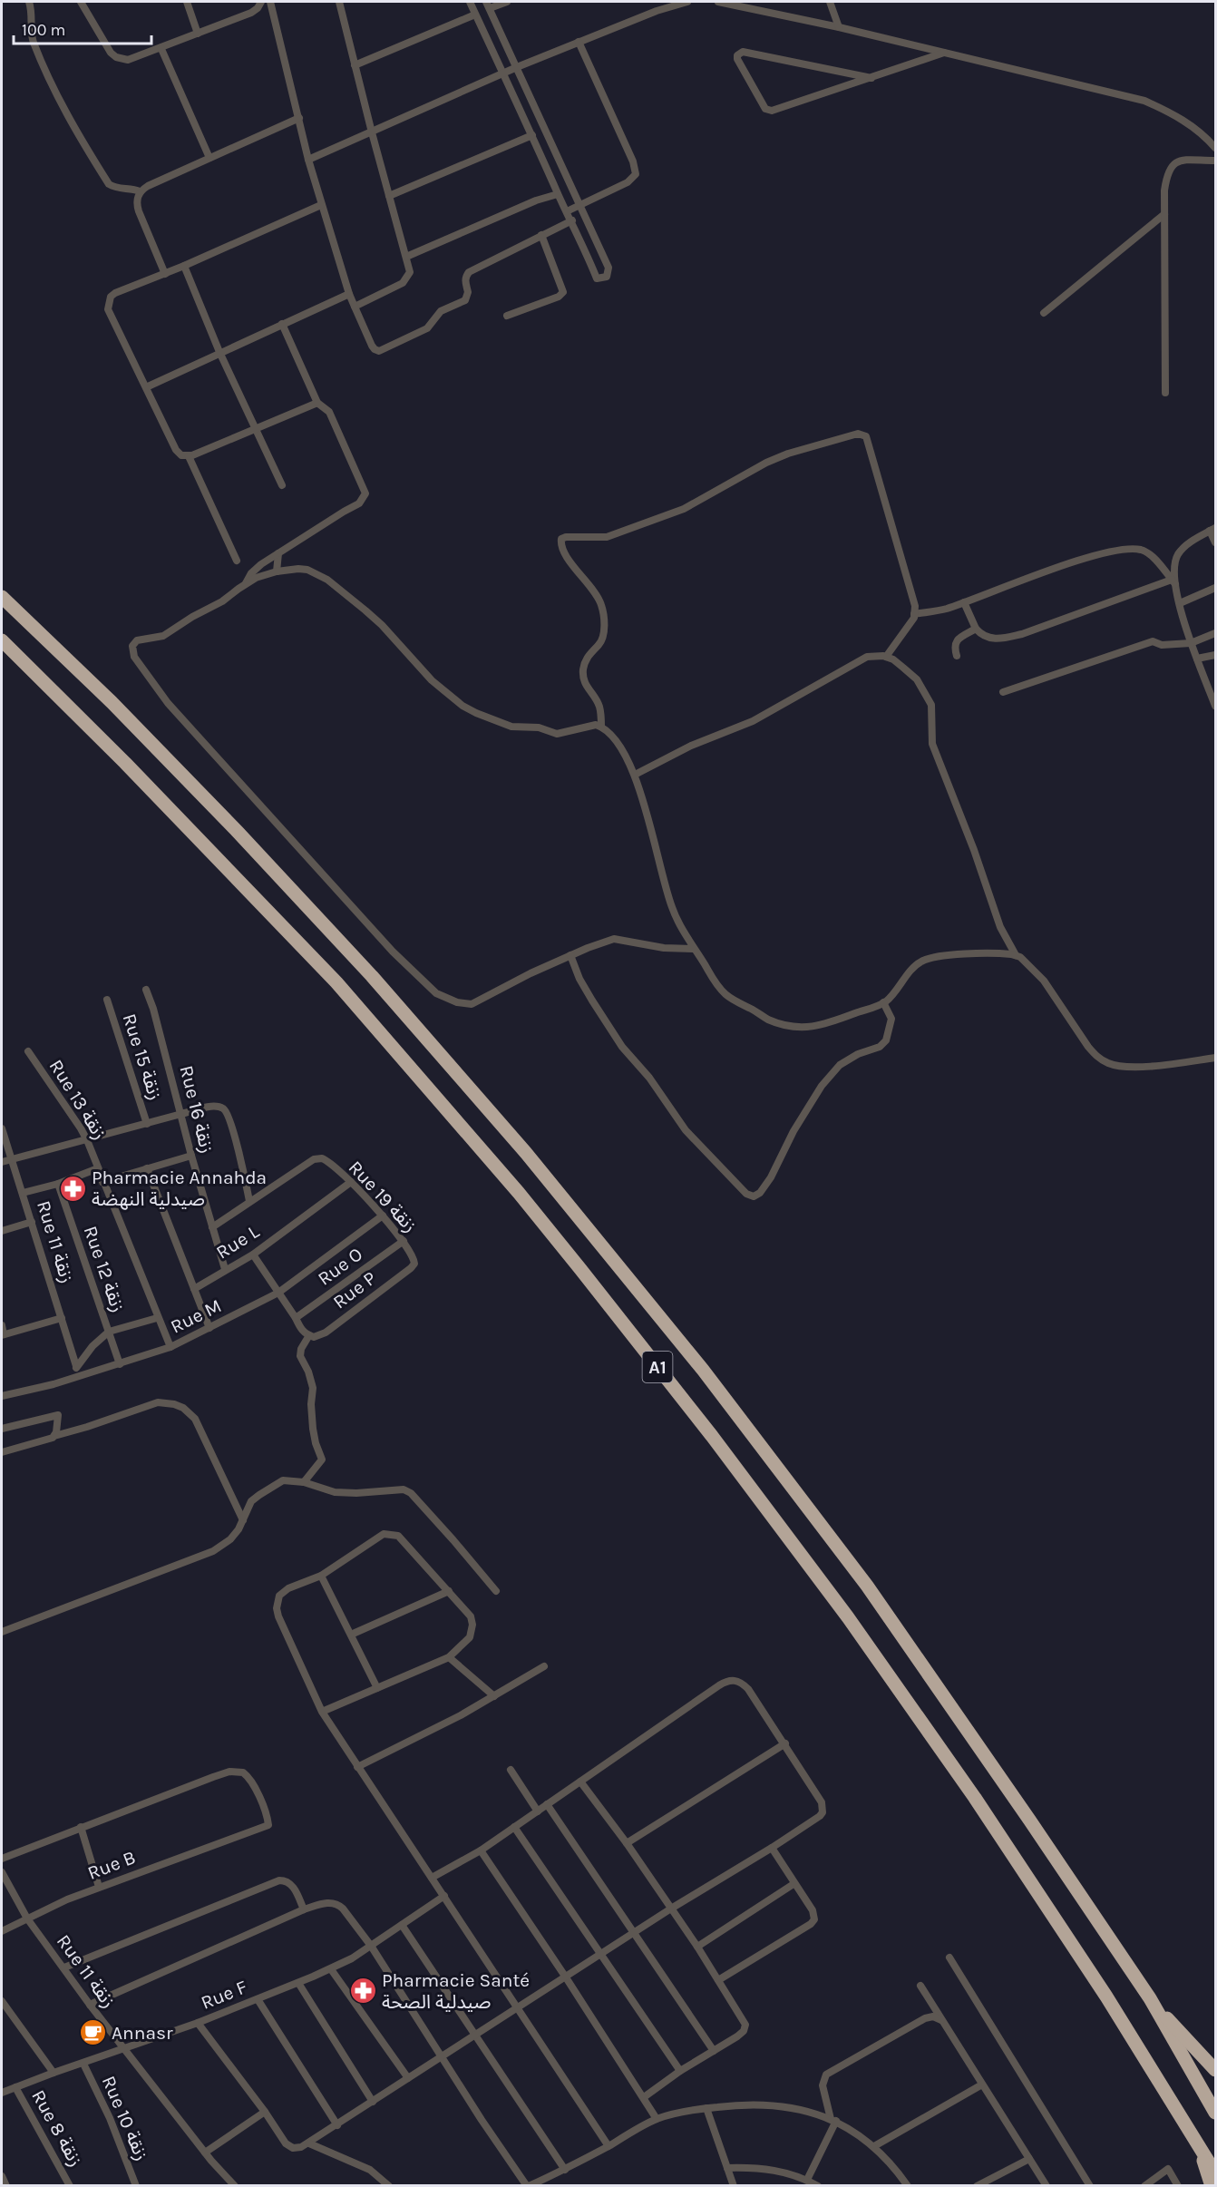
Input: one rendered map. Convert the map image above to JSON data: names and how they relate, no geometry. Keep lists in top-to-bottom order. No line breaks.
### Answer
{"streets":{"highway":["A1"],"street":["Rue 15 زنقة","Rue 13 زنقة","Rue 16 زنقة","Rue 19 زنقة","Rue 11 زنقة","Rue L","Rue O","Rue 12 زنقة","Rue P","Rue M","Rue B","Rue F","Rue 10 زنقة","Rue 8 زنقة"]},"crossings":[["Rue 13 زنقة","Rue M"],["Rue 16 زنقة","Rue L"],["Rue 19 زنقة","Rue L"],["Rue 19 زنقة","Rue O"],["Rue 19 زنقة","Rue P"],["Rue 19 زنقة","Rue M"],["Rue 11 زنقة","Rue B"],["Rue 11 زنقة","Rue F"],["Rue 12 زنقة","Rue M"],["Rue F","Rue 10 زنقة"],["Rue F","Rue 8 زنقة"]],"places":{"pharmacy":["Pharmacie Annahda صيدلية النهضة","Pharmacie Santé صيدلية الصحة"],"cafe":["Annasr"]},"scale_bar":"100 m"}
